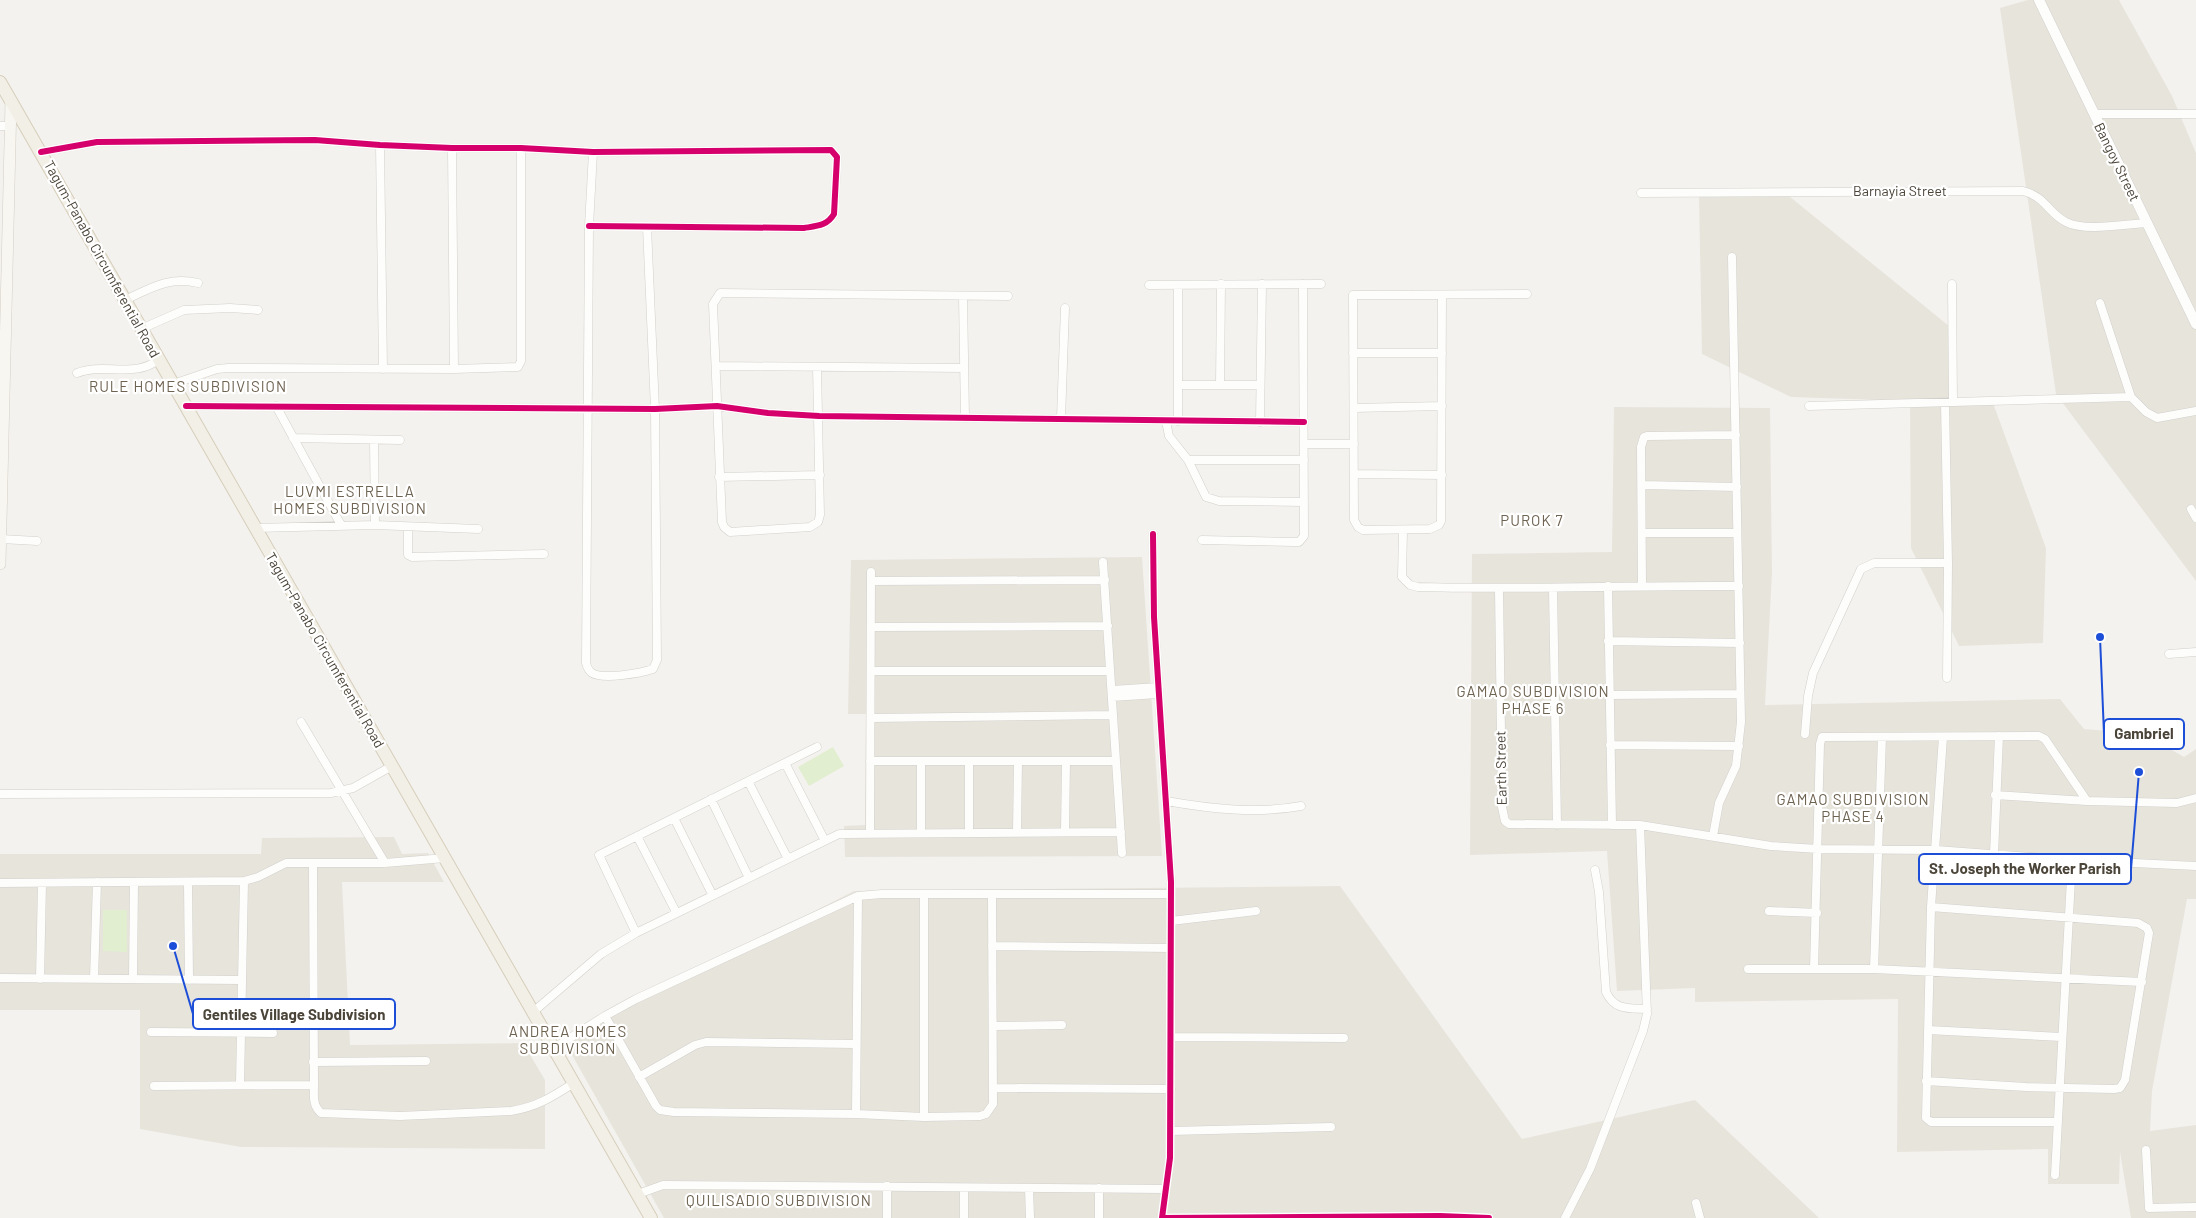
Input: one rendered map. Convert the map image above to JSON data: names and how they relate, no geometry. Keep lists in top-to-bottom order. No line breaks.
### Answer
{"streets":{"main road":["Tagum-Panabo Circumferential Road"],"street":["Bangoy Street","Barnayia Street","Earth Street"]},"crossings":[["Bangoy Street","Barnayia Street"]],"districts":["RULE HOMES SUBDIVISION","LUVMI ESTRELLA HOMES SUBDIVISION","PUROK 7","GAMAO SUBDIVISION PHASE 6","GAMAO SUBDIVISION PHASE 4","ANDREA HOMES SUBDIVISION","QUILISADIO SUBDIVISION"],"places":["Gambriel","St. Joseph the Worker Parish","Gentiles Village Subdivision"]}
